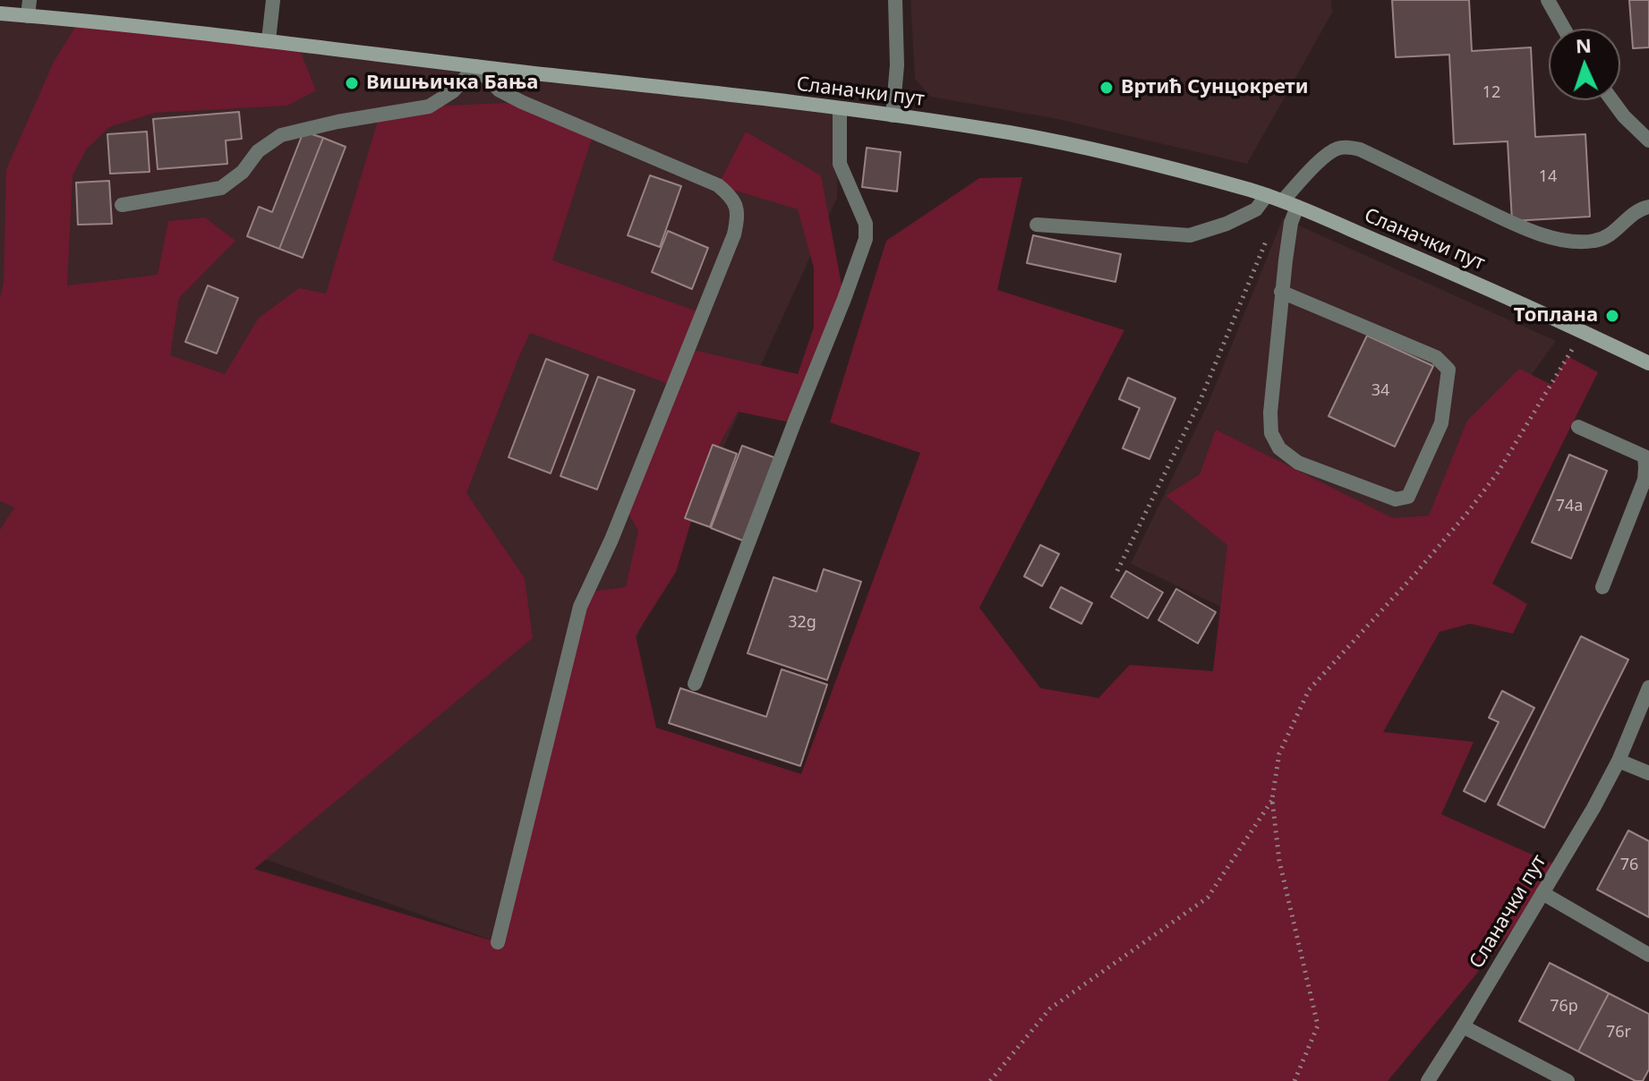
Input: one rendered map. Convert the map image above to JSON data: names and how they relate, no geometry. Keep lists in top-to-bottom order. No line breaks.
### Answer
{"streets":{"street":["Сланачки пут"]},"places":["Вишњичка Бања","Вртић Сунцокрети","Топлана"],"house_numbers":["12","14","34","74a","32g","76","76p","76r"],"north":"top"}
